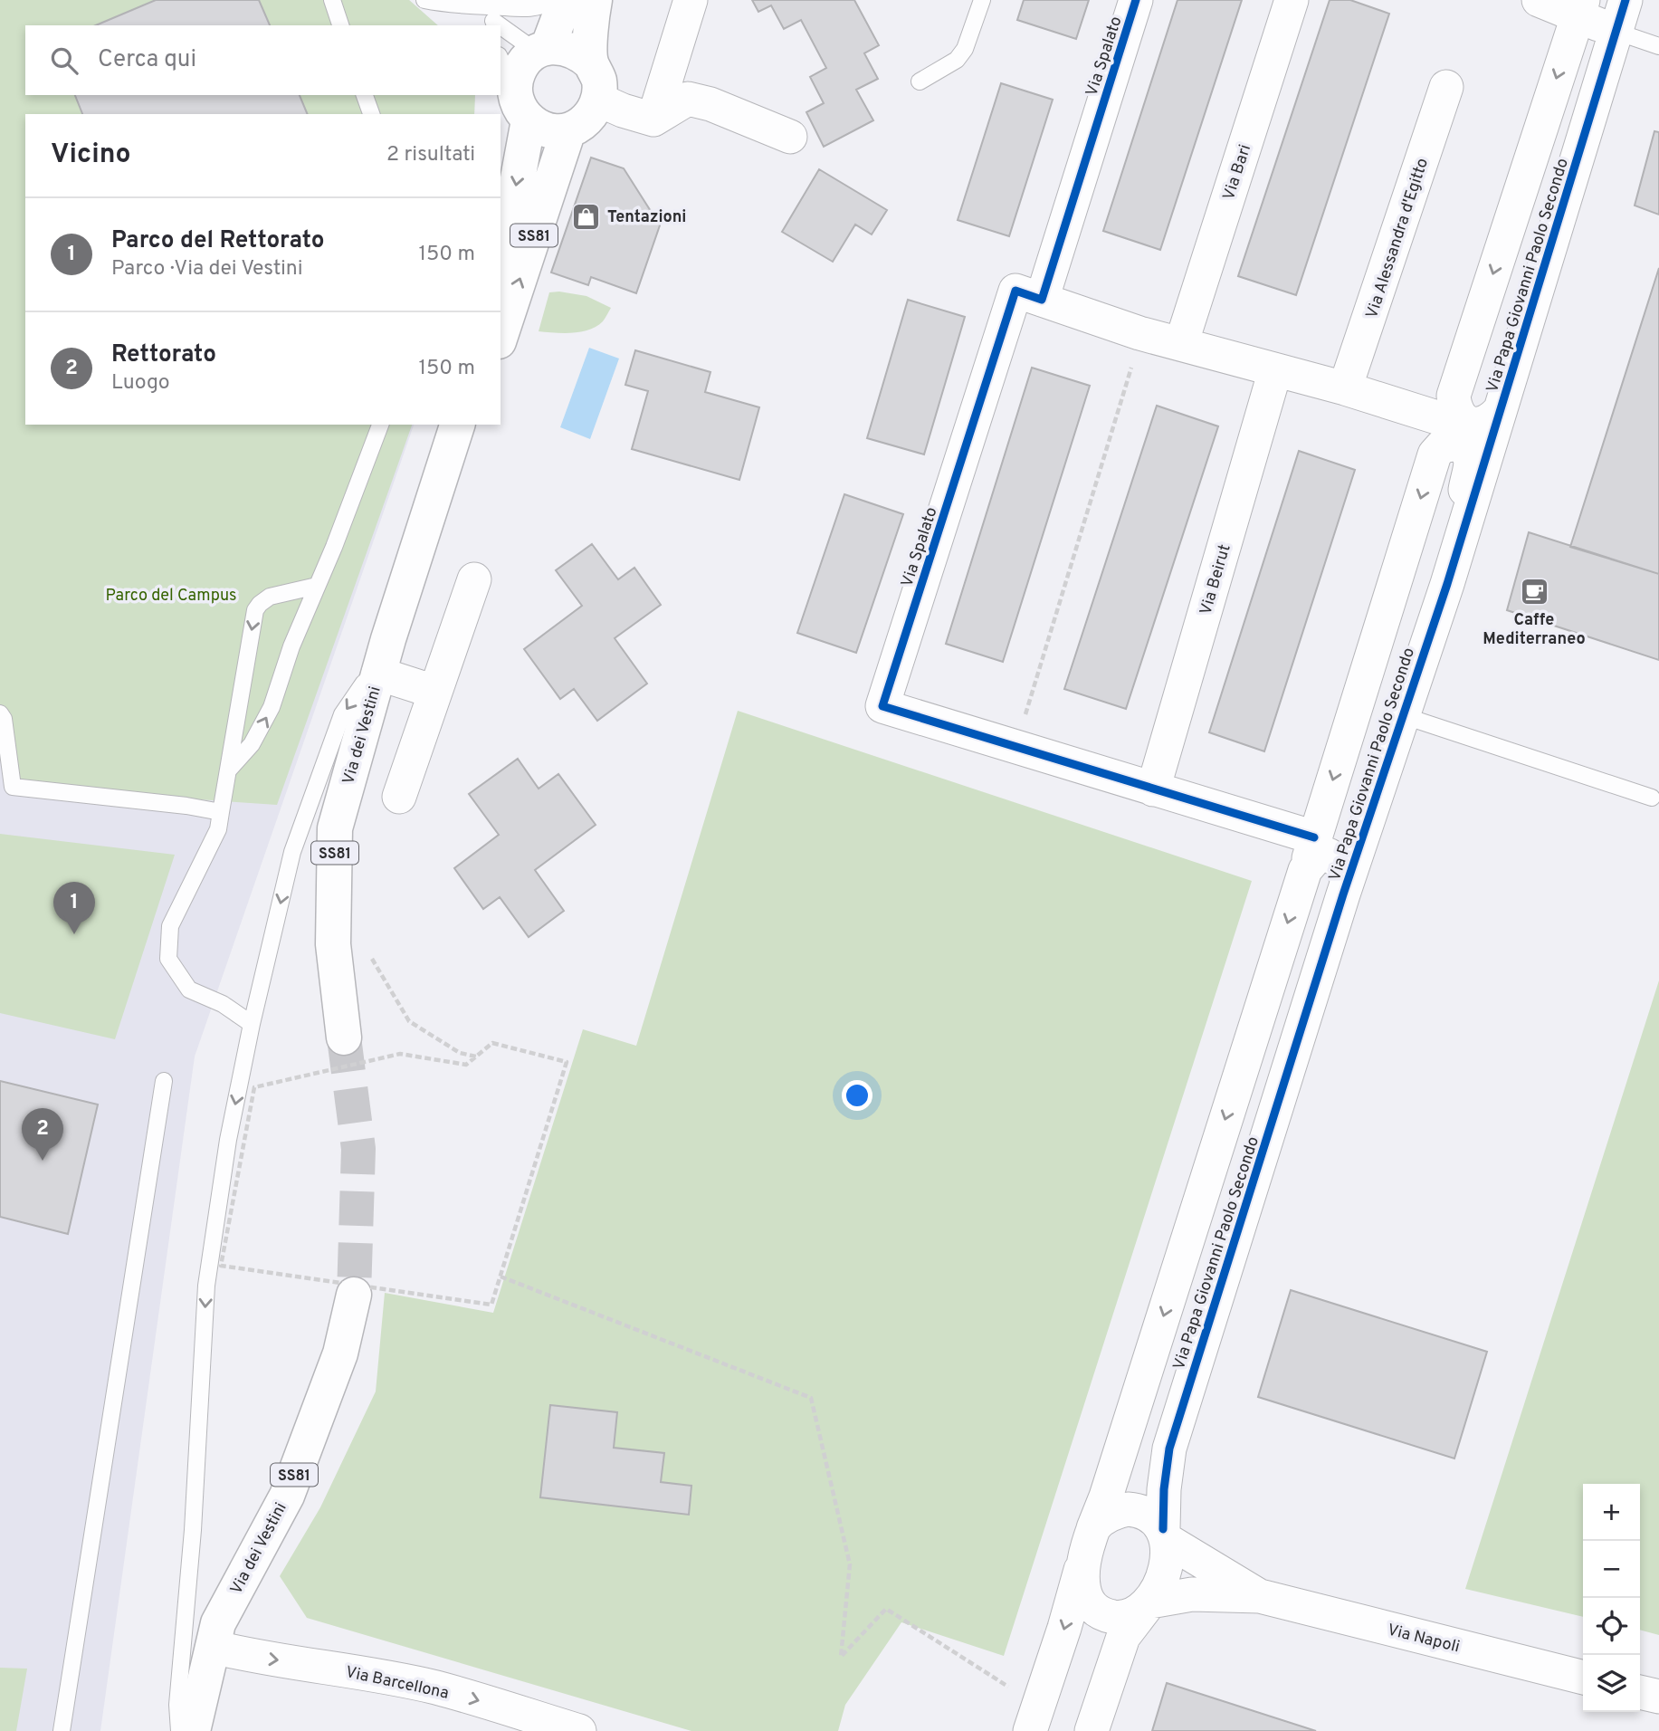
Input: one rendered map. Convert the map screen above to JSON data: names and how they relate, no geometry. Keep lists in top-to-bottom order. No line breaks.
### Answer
{"streets":{"main road":["SS81","Via dei Vestini"],"street":["Via Spalato","Via Bari","Via Alessandra d'Egitto","Via Papa Giovanni Paolo Secondo","Via Beirut","Via Napoli","Via Barcellona"]},"crossings":[["Via Spalato","Via Papa Giovanni Paolo Secondo"],["Via Spalato","Via Beirut"],["Via Papa Giovanni Paolo Secondo","Via Napoli"],["Via dei Vestini","Via Barcellona"]],"one_way":["Via Barcellona"],"parks":["Parco del Campus"],"places":{"shop":["Tentazioni"],"cafe":["Caffe Mediterraneo"]},"page":{"search":"Cerca qui","heading":["Vicino","2 risultati"],"list":[{"mark":"1","name":"Parco del Rettorato","note":"Parco · Via dei Vestini","value":"150 m"},{"mark":"2","name":"Rettorato","note":"Luogo","value":"150 m"}],"pins":["1","2"],"map_buttons":["+","−"]}}
